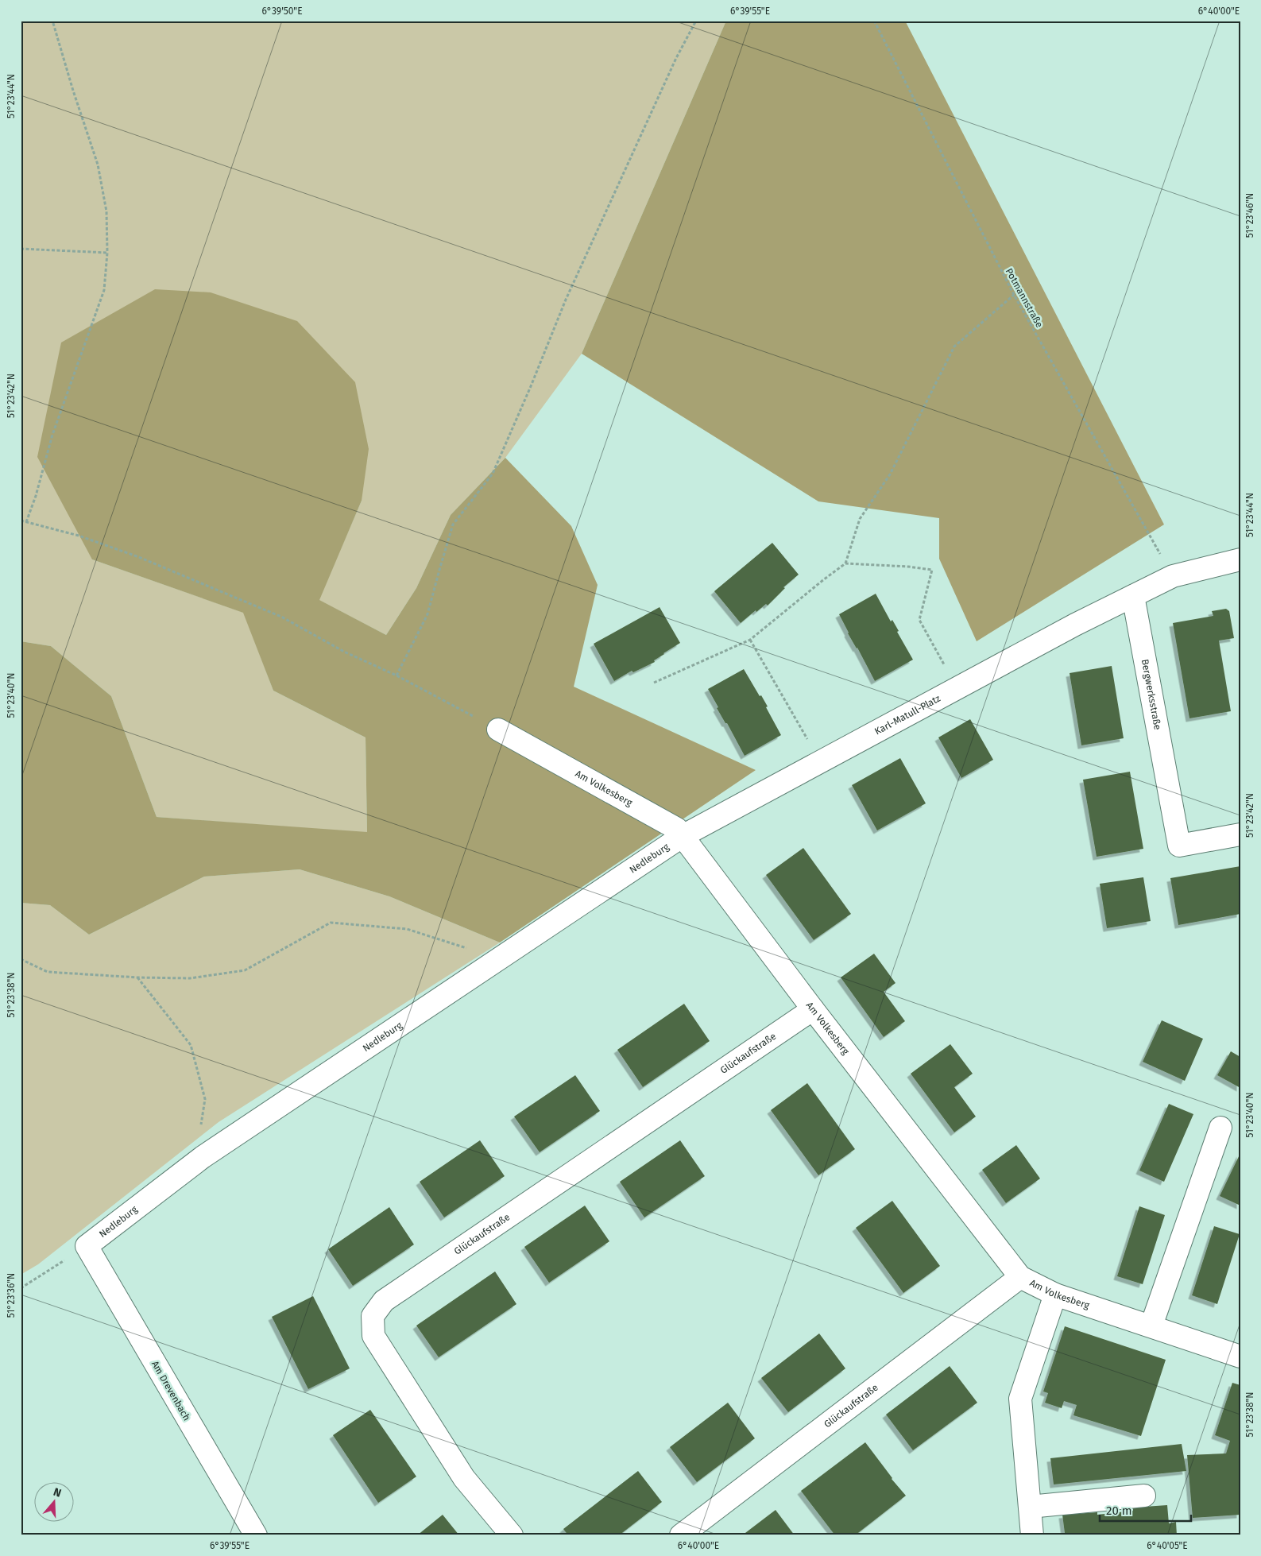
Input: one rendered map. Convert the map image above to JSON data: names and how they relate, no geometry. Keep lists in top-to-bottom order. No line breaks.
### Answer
{"streets":{"street":["Bergwerksstraße","Karl-Matull-Platz","Am Volkesberg","Nedleburg","Glückaufstraße","Am Drevenbach"],"path":["Potmannstraße"]},"crossings":[["Bergwerksstraße","Karl-Matull-Platz"],["Karl-Matull-Platz","Am Volkesberg"],["Karl-Matull-Platz","Nedleburg"],["Am Volkesberg","Nedleburg"],["Am Volkesberg","Glückaufstraße"],["Nedleburg","Am Drevenbach"]],"scale_bar":"20 m","north":"top","coordinates":["6°39'50\"E","6°39'55\"E","6°40'00\"E","51°23'44\"N","51°23'46\"N","51°23'42\"N","51°23'40\"N","51°23'38\"N","51°23'36\"N","6°40'05\"E"]}
